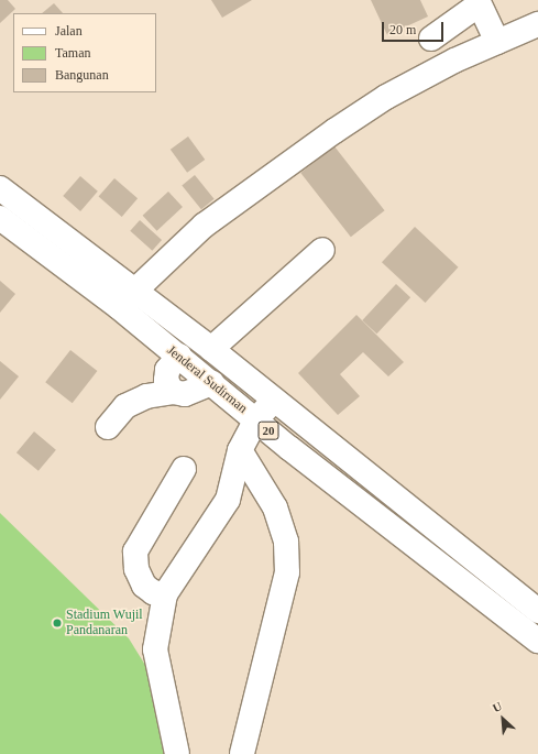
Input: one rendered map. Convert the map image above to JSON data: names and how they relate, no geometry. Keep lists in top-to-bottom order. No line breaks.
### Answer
{"streets":{"main road":["Jenderal Sudirman","20"]},"places":["Stadium Wujil Pandanaran"],"legend":["Jalan","Taman","Bangunan"],"scale_bar":"20 m","north":"top left"}
